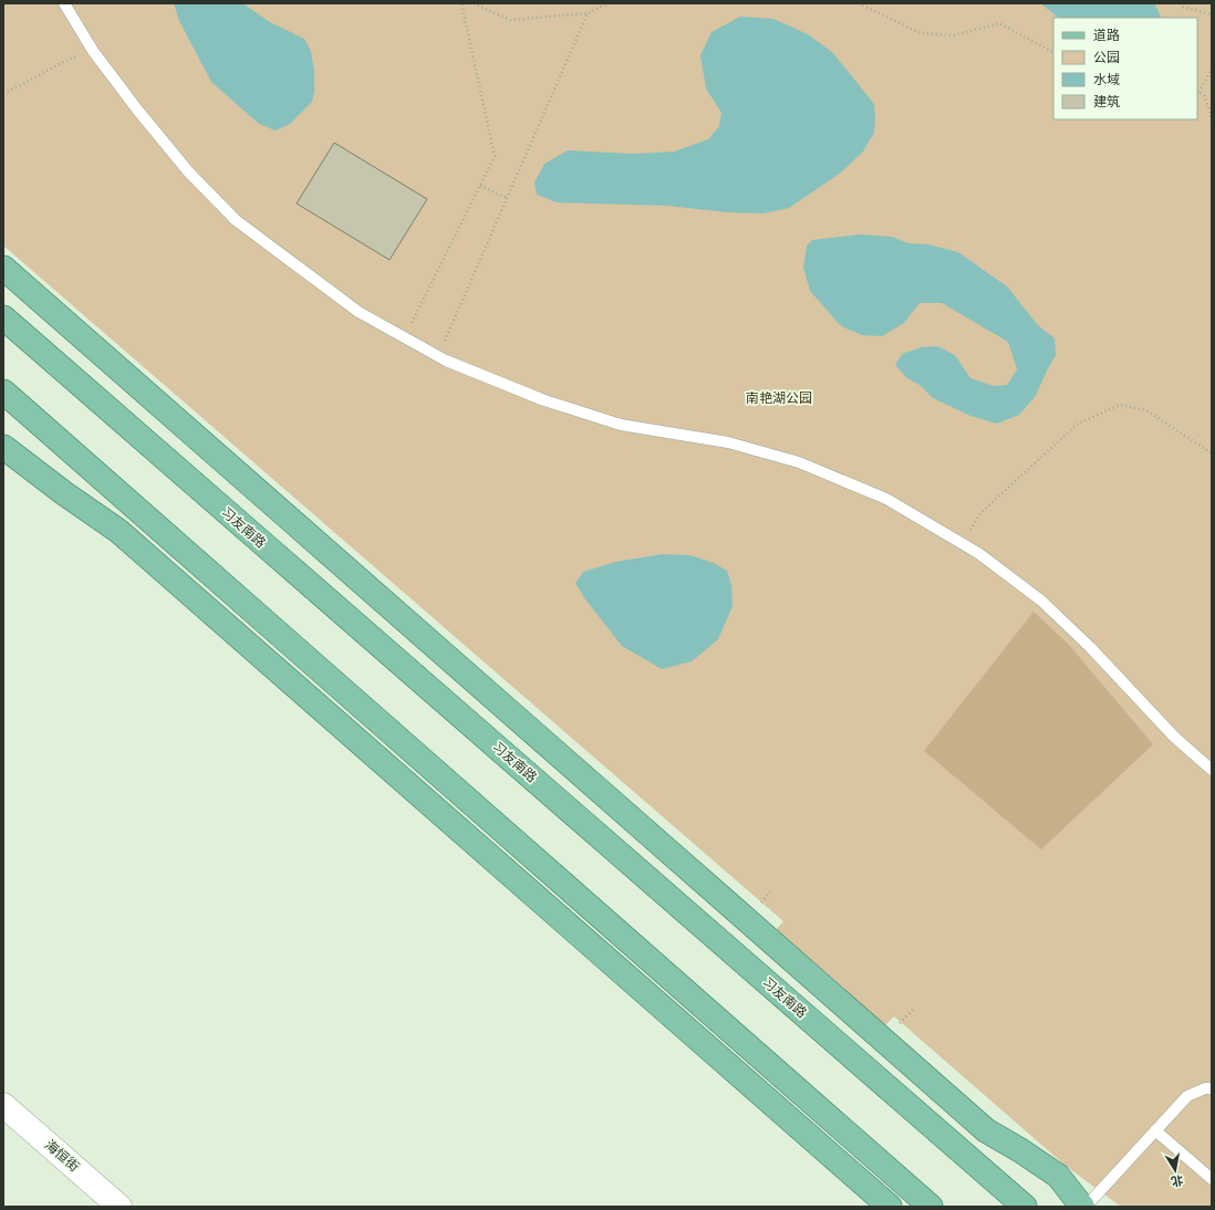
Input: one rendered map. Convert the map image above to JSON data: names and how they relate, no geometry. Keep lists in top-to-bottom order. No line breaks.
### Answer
{"streets":{"main road":["习友南路"],"street":["海恒街"]},"parks":["南艳湖公园"],"legend":["道路","公园","水域","建筑"],"north":"bottom"}
